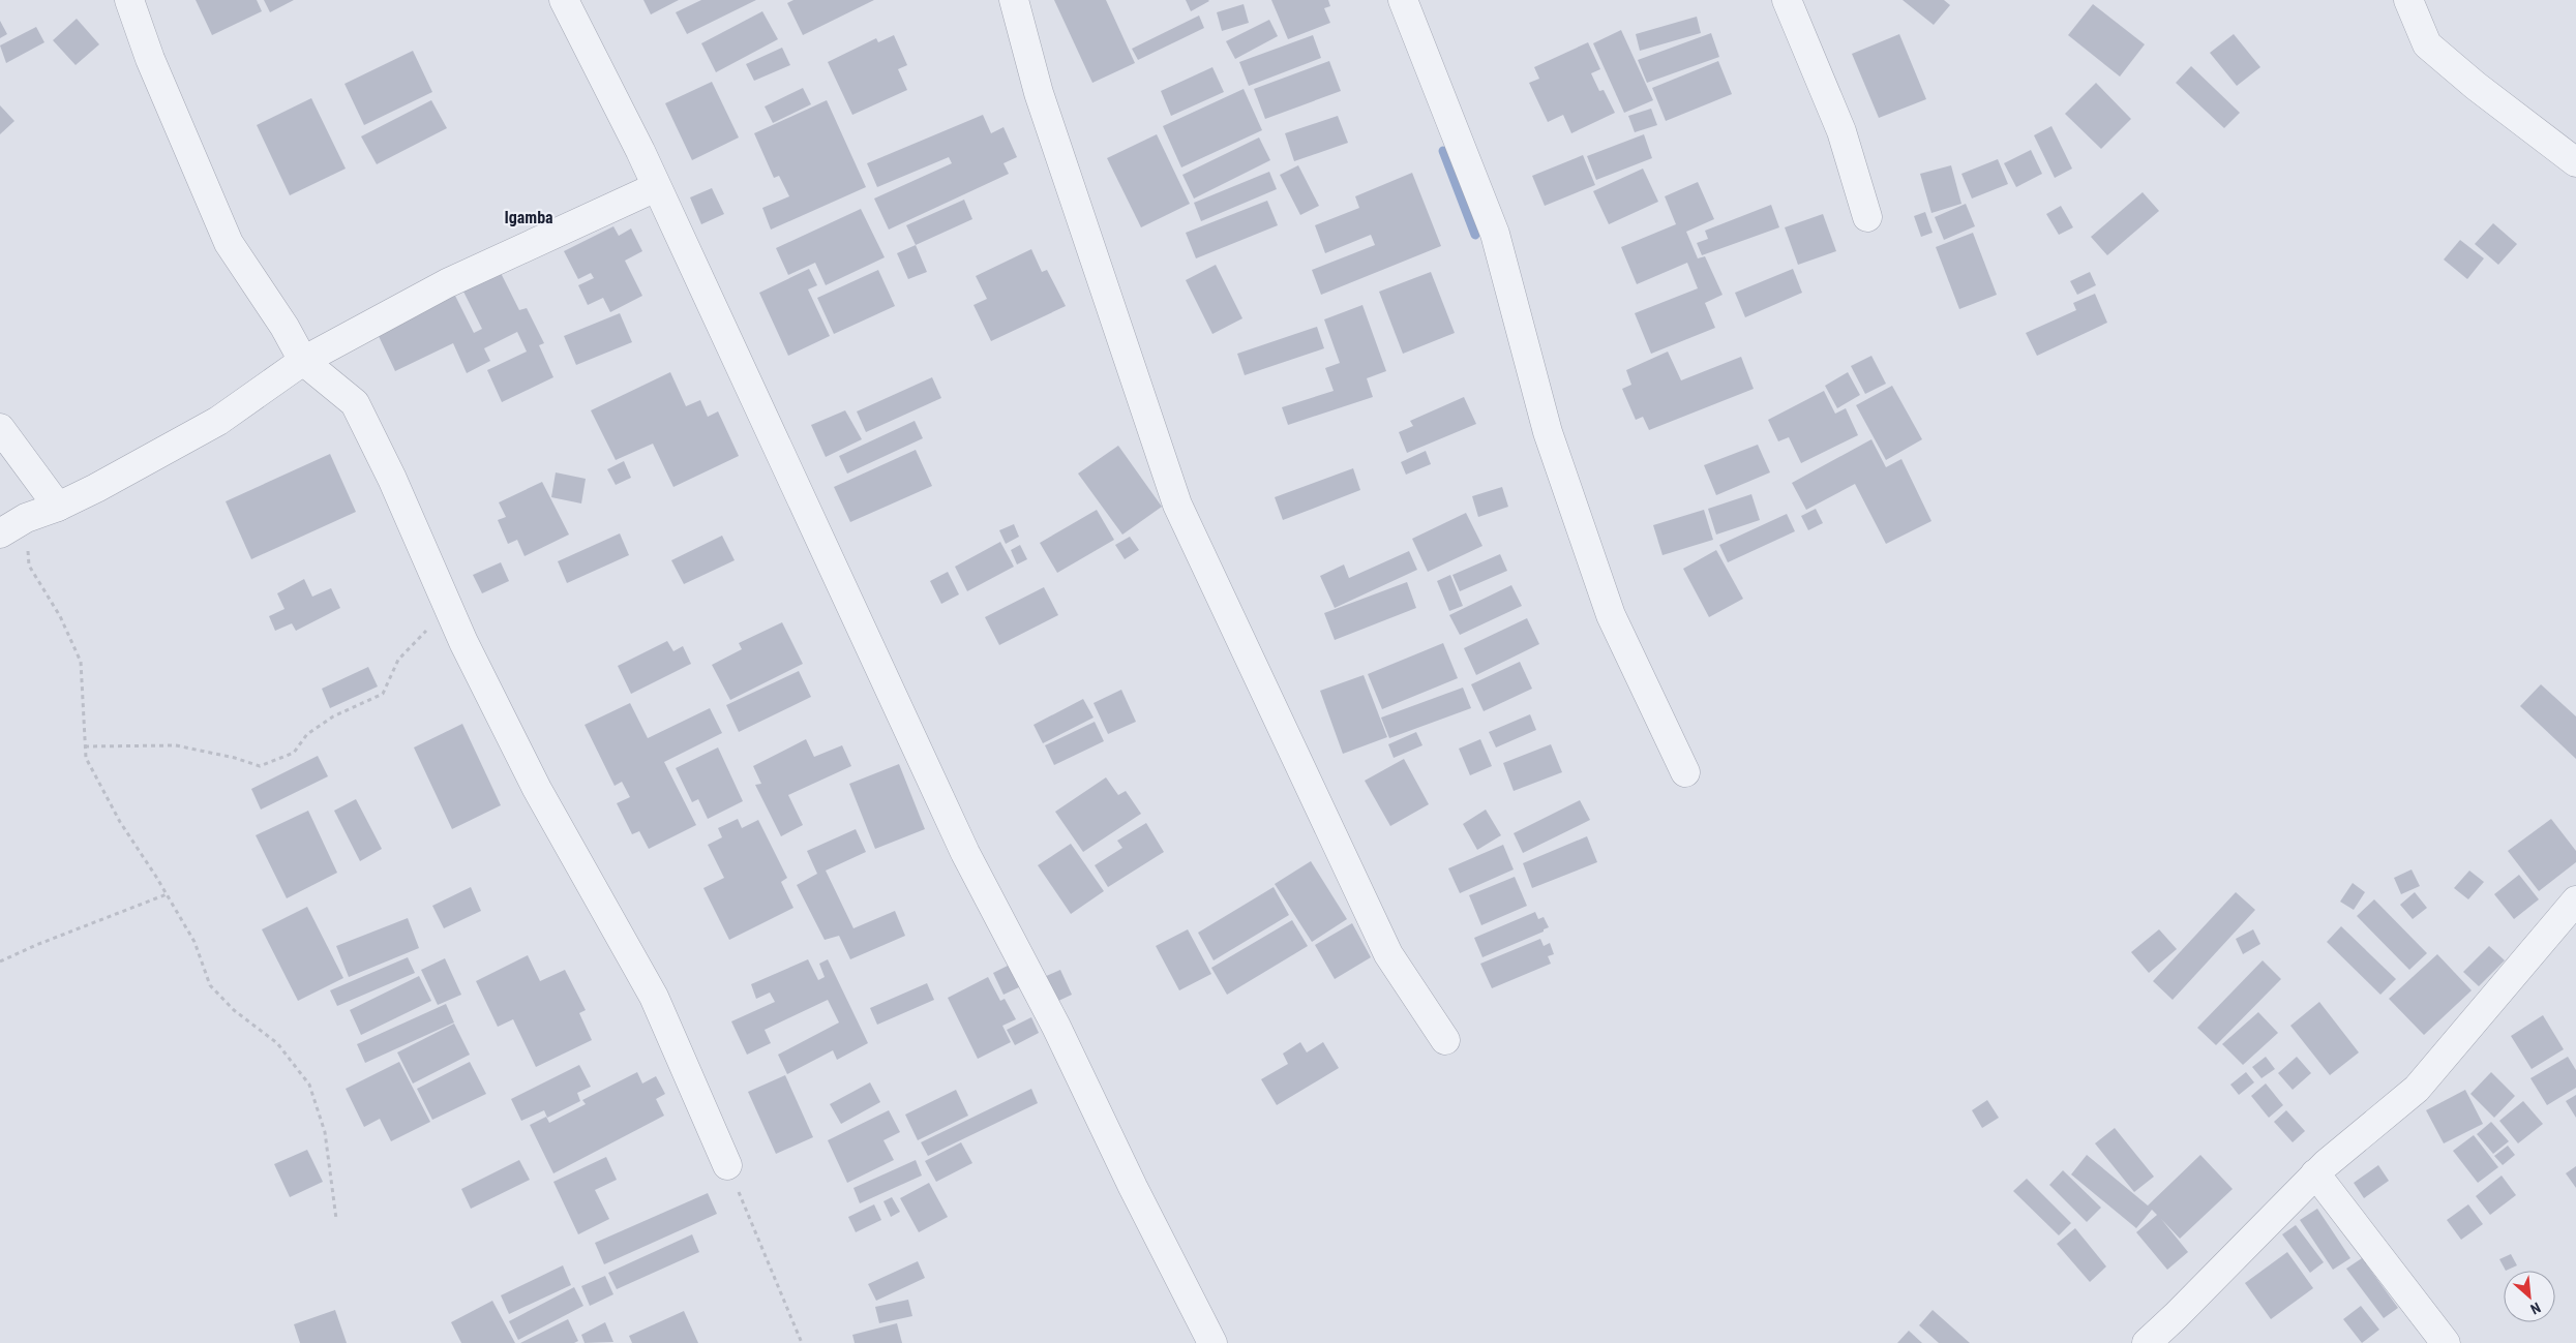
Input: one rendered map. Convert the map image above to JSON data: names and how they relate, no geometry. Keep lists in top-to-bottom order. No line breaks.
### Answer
{"districts":["Igamba"],"north":"bottom right"}
